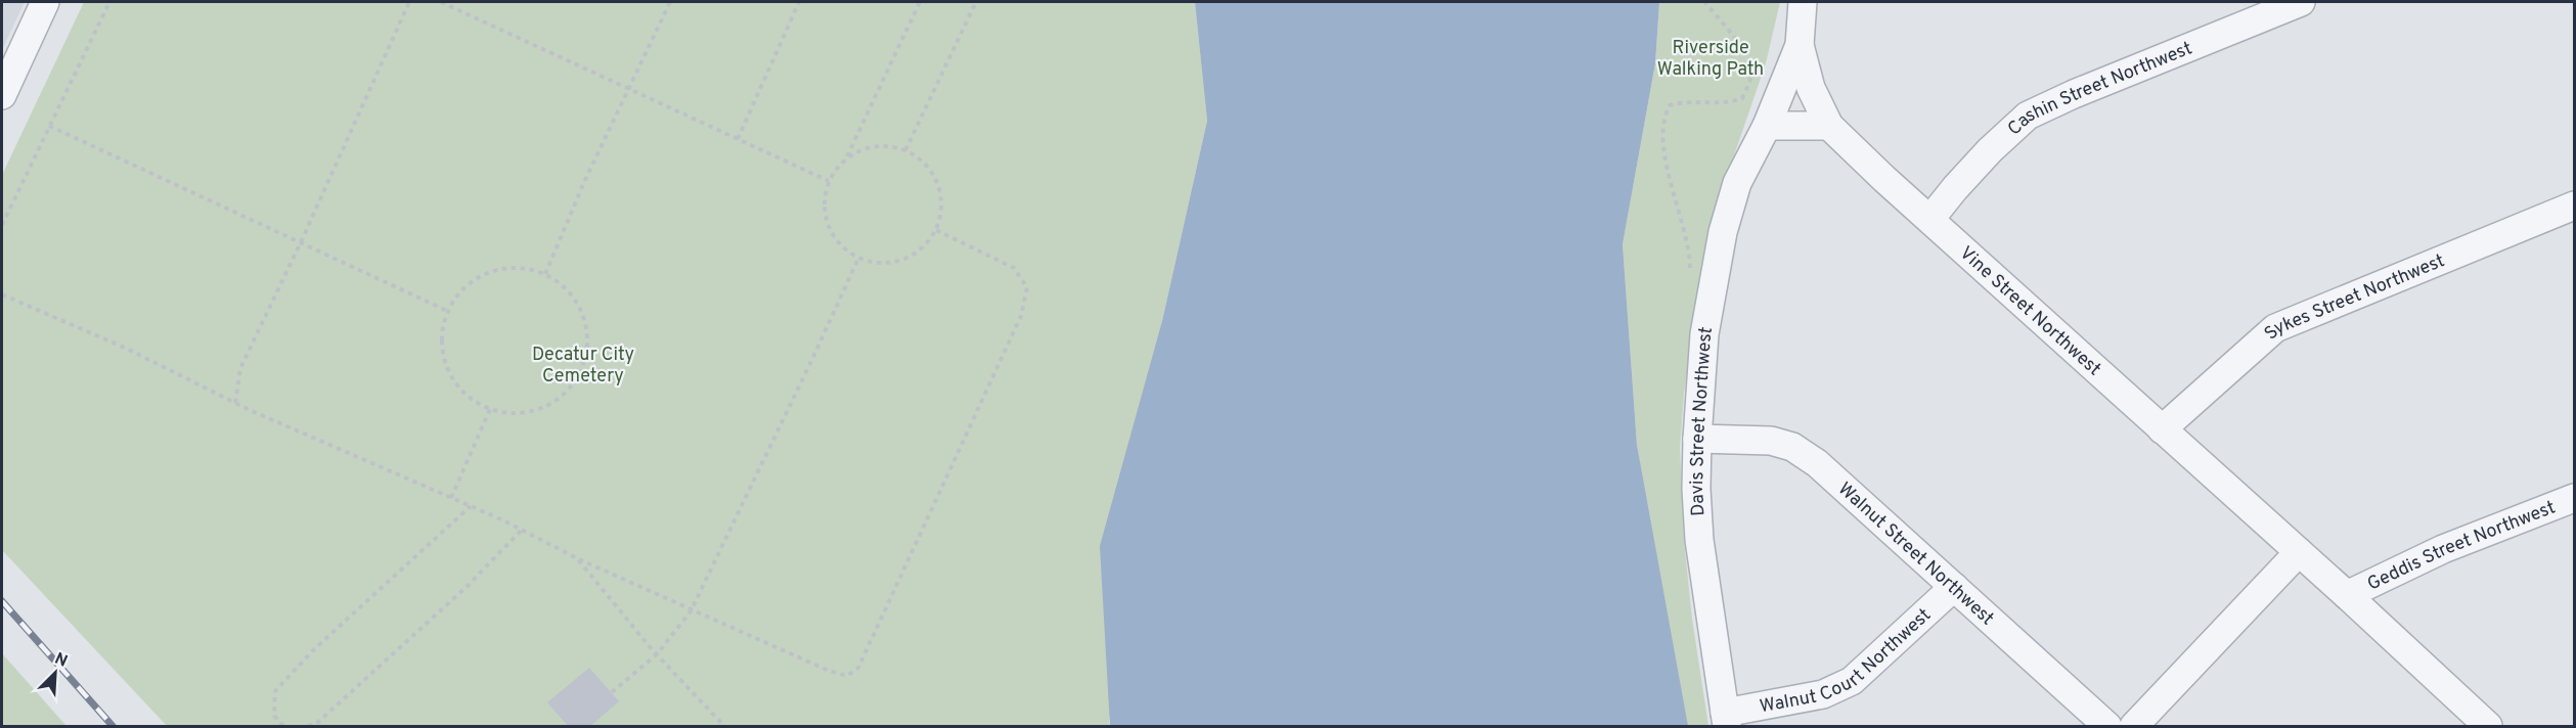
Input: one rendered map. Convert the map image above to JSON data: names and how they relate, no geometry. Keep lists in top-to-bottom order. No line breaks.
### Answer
{"streets":{"street":["Cashin Street Northwest","Sykes Street Northwest","Vine Street Northwest","Davis Street Northwest","Geddis Street Northwest","Walnut Street Northwest","Walnut Court Northwest"]},"crossings":[["Cashin Street Northwest","Vine Street Northwest"],["Sykes Street Northwest","Vine Street Northwest"],["Vine Street Northwest","Davis Street Northwest"],["Vine Street Northwest","Geddis Street Northwest"],["Davis Street Northwest","Walnut Street Northwest"],["Davis Street Northwest","Walnut Court Northwest"],["Walnut Street Northwest","Walnut Court Northwest"]],"parks":["Riverside Walking Path","Decatur City Cemetery"],"north":"top right"}
